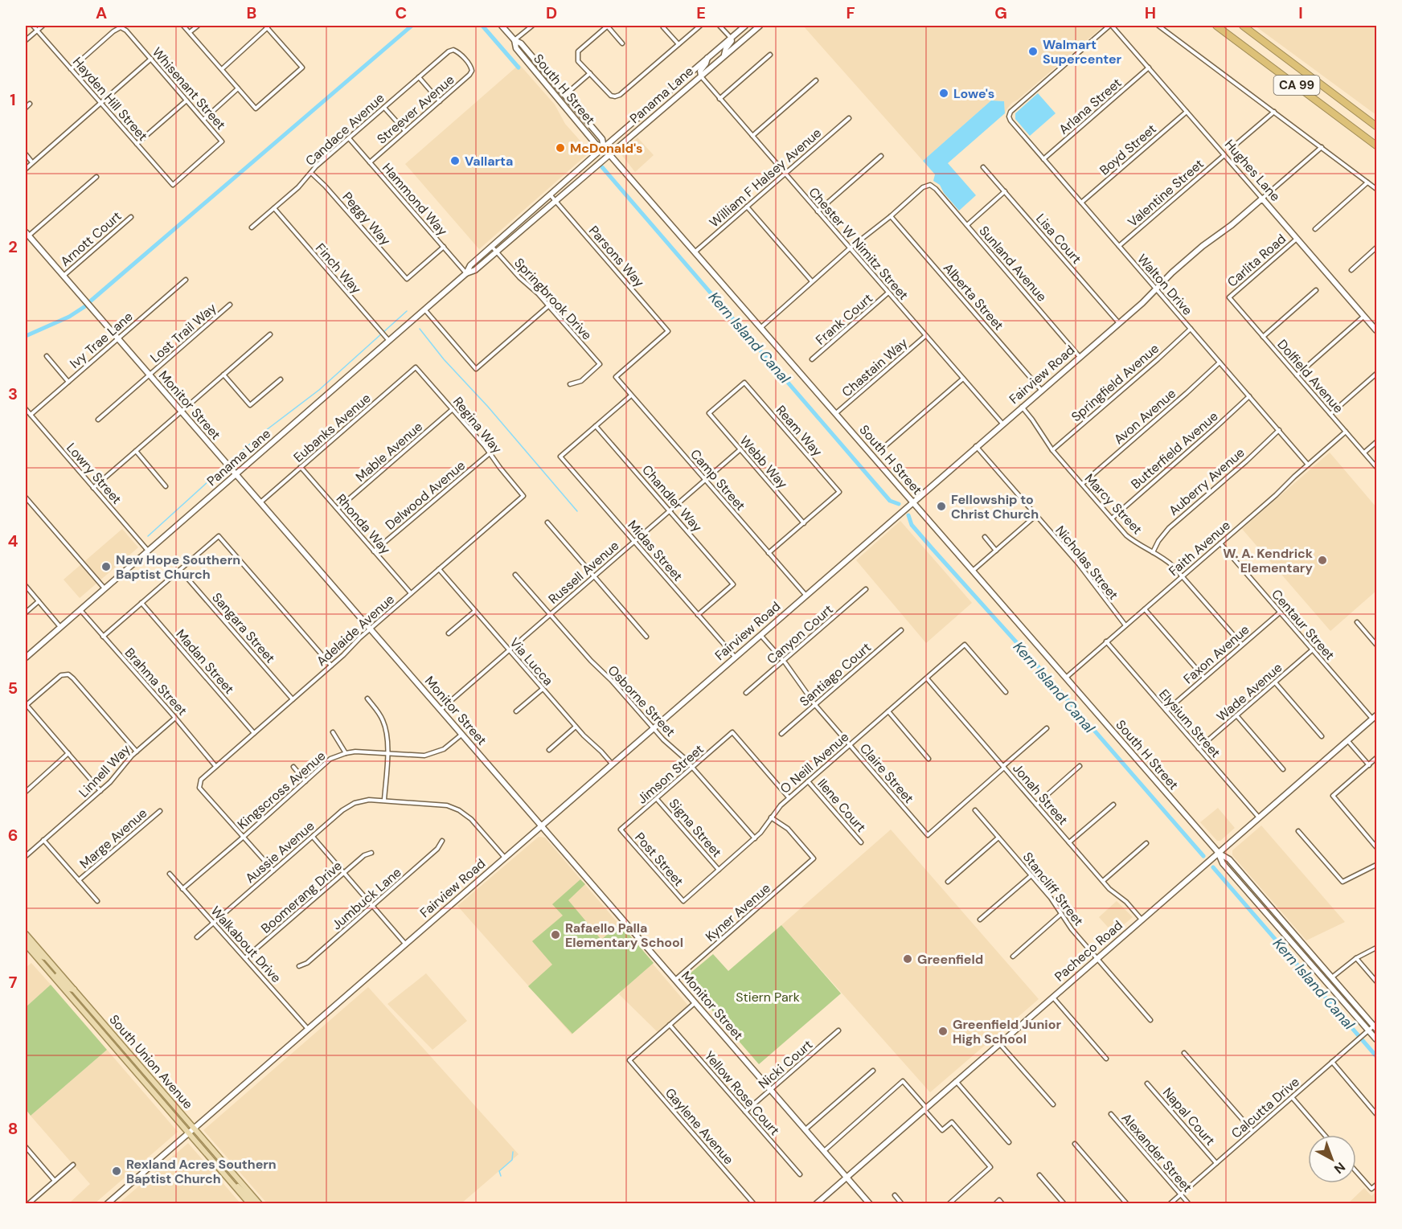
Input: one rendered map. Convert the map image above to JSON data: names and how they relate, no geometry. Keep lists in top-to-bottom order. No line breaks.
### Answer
{"streets":{"highway":["CA 99"],"main road":["South Union Avenue"],"street":["Whisenant Street","South H Street","Panama Lane","Hayden Hill Street","Arlana Street","Streever Avenue","Candace Avenue","Boyd Street","Hughes Lane","William F Halsey Avenue","Valentine Street","Hammond Way","Peggy Way","Arnott Court","Lisa Court","Chester W Nimitz Street","Parsons Way","Carlita Road","Sunland Avenue","Finch Way","Walton Drive","Alberta Street","Springbrook Drive","Frank Court","Lost Trail Way","Ivy Trae Lane","Chastain Way","Fairview Road","Dolfield Avenue","Springfield Avenue","Monitor Street","Avon Avenue","Regina Way","Eubanks Avenue","Ream Way","Butterfield Avenue","Mable Avenue","Webb Way","Lowry Street","Camp Street","Auberry Avenue","Delwood Avenue","Chandler Way","Marcy Street","Rhonda Way","Faith Avenue","Midas Street","Nicholas Street","Russell Avenue","Centaur Street","Sangara Street","Adelaide Avenue","Canyon Court","Faxon Avenue","Madan Street","Via Lucca","Santiago Court","Brahma Street","Wade Avenue","Osborne Street","Elysium Street","O Neill Avenue","Linnell Way","Claire Street","Jimson Street","Kingscross Avenue","Jonah Street","Ilene Court","Signa Street","Marge Avenue","Aussie Avenue","Post Street","Stancliff Street","Boomerang Drive","Jumbuck Lane","Kyner Avenue","Walkabout Drive","Pacheco Road","Nicki Court","Yellow Rose Court","Calcutta Drive","Napal Court","Gaylene Avenue","Alexander Street"]},"crossings":[["Whisenant Street","Hayden Hill Street"],["South H Street","Panama Lane"],["South H Street","William F Halsey Avenue"],["South H Street","Chastain Way"],["South H Street","Fairview Road"],["South H Street","Faith Avenue"],["South H Street","Pacheco Road"],["South H Street","Calcutta Drive"],["Panama Lane","Hammond Way"],["Panama Lane","Chester W Nimitz Street"],["Panama Lane","Parsons Way"],["Panama Lane","Finch Way"],["Panama Lane","Springbrook Drive"],["Panama Lane","Monitor Street"],["Panama Lane","Lowry Street"],["Panama Lane","Brahma Street"],["Arlana Street","Hughes Lane"],["Arlana Street","Walton Drive"],["Streever Avenue","Candace Avenue"],["Streever Avenue","Hammond Way"],["Candace Avenue","Hammond Way"],["Candace Avenue","Peggy Way"],["Candace Avenue","Finch Way"],["Boyd Street","Hughes Lane"],["Boyd Street","Walton Drive"],["Hughes Lane","Valentine Street"],["Hughes Lane","Carlita Road"],["Hughes Lane","Walton Drive"],["Hughes Lane","Fairview Road"],["William F Halsey Avenue","Chester W Nimitz Street"],["Valentine Street","Walton Drive"],["Hammond Way","Peggy Way"],["Arnott Court","Monitor Street"],["Lisa Court","Fairview Road"],["Chester W Nimitz Street","Frank Court"],["Chester W Nimitz Street","Chastain Way"],["Chester W Nimitz Street","Fairview Road"],["Parsons Way","Camp Street"],["Carlita Road","Dolfield Avenue"],["Sunland Avenue","Alberta Street"],["Sunland Avenue","Fairview Road"],["Walton Drive","Fairview Road"],["Walton Drive","Springfield Avenue"],["Walton Drive","Avon Avenue"],["Walton Drive","Butterfield Avenue"],["Walton Drive","Auberry Avenue"],["Walton Drive","Faith Avenue"],["Alberta Street","Fairview Road"],["Lost Trail Way","Monitor Street"],["Ivy Trae Lane","Monitor Street"],["Ivy Trae Lane","Lowry Street"],["Fairview Road","Monitor Street"],["Fairview Road","Camp Street"],["Fairview Road","Marcy Street"],["Fairview Road","Midas Street"],["Fairview Road","Nicholas Street"],["Fairview Road","Via Lucca"],["Fairview Road","Osborne Street"],["Fairview Road","Claire Street"],["Fairview Road","Aussie Avenue"],["Fairview Road","Walkabout Drive"],["Fairview Road","South Union Avenue"],["Dolfield Avenue","Faith Avenue"],["Springfield Avenue","Marcy Street"],["Monitor Street","Eubanks Avenue"],["Monitor Street","Russell Avenue"],["Monitor Street","Adelaide Avenue"],["Monitor Street","Kingscross Avenue"],["Monitor Street","Kyner Avenue"],["Monitor Street","Pacheco Road"],["Monitor Street","Nicki Court"],["Avon Avenue","Marcy Street"],["Regina Way","Eubanks Avenue"],["Regina Way","Mable Avenue"],["Regina Way","Delwood Avenue"],["Regina Way","Adelaide Avenue"],["Eubanks Avenue","Rhonda Way"],["Ream Way","Webb Way"],["Butterfield Avenue","Marcy Street"],["Mable Avenue","Rhonda Way"],["Webb Way","Russell Avenue"],["Camp Street","Russell Avenue"],["Auberry Avenue","Marcy Street"],["Delwood Avenue","Rhonda Way"],["Chandler Way","Midas Street"],["Chandler Way","Russell Avenue"],["Marcy Street","Faith Avenue"],["Marcy Street","Faxon Avenue"],["Rhonda Way","Adelaide Avenue"],["Faith Avenue","Nicholas Street"],["Faith Avenue","Centaur Street"],["Faith Avenue","Elysium Street"],["Midas Street","Russell Avenue"],["Russell Avenue","Via Lucca"],["Russell Avenue","Osborne Street"],["Centaur Street","Faxon Avenue"],["Centaur Street","Wade Avenue"],["Centaur Street","Pacheco Road"],["Sangara Street","Adelaide Avenue"],["Adelaide Avenue","Madan Street"],["Adelaide Avenue","Via Lucca"],["Adelaide Avenue","Brahma Street"],["Adelaide Avenue","Kingscross Avenue"],["Canyon Court","Claire Street"],["Faxon Avenue","Elysium Street"],["Santiago Court","Claire Street"],["Brahma Street","Linnell Way"],["Wade Avenue","Elysium Street"],["Osborne Street","O Neill Avenue"],["Osborne Street","Jimson Street"],["Elysium Street","Pacheco Road"],["O Neill Avenue","Claire Street"],["O Neill Avenue","Jimson Street"],["O Neill Avenue","Jonah Street"],["O Neill Avenue","Ilene Court"],["O Neill Avenue","Signa Street"],["O Neill Avenue","Post Street"],["O Neill Avenue","Kyner Avenue"],["Claire Street","Jonah Street"],["Jimson Street","Signa Street"],["Jimson Street","Post Street"],["Kingscross Avenue","Walkabout Drive"],["Jonah Street","Pacheco Road"],["Aussie Avenue","Walkabout Drive"],["Stancliff Street","Pacheco Road"],["Boomerang Drive","Walkabout Drive"],["Nicki Court","Yellow Rose Court"],["Yellow Rose Court","Gaylene Avenue"],["Calcutta Drive","Napal Court"],["Calcutta Drive","Alexander Street"]],"water":["Kern Island Canal"],"parks":["Stiern Park"],"places":["Walmart Supercenter","Lowe's","McDonald's","Vallarta","Fellowship to Christ Church","W. A. Kendrick Elementary","New Hope Southern Baptist Church","Rafaello Palla Elementary School","Greenfield","Greenfield Junior High School","Rexland Acres Southern Baptist Church"],"north":"bottom right","grid":{"columns":["A","B","C","D","E","F","G","H","I"],"rows":["1","2","3","4","5","6","7","8"]}}
